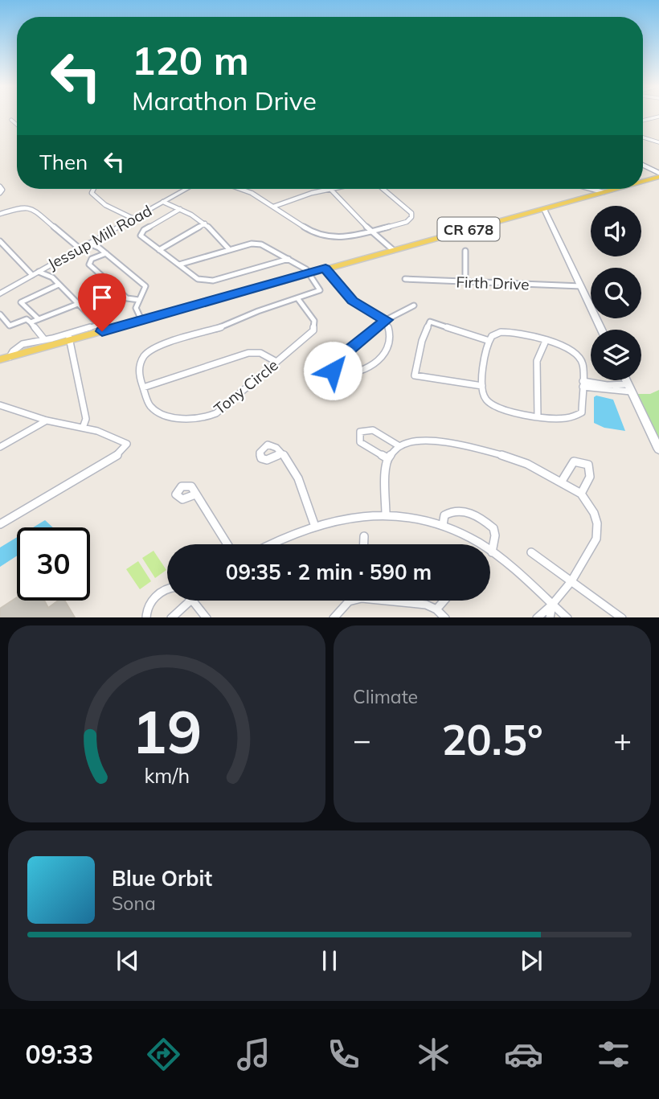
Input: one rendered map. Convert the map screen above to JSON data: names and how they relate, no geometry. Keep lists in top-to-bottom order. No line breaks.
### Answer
{"streets":{"main road":["CR 678"],"street":["Jessup Mill Road","Firth Drive","Tony Circle"]},"crossings":[["CR 678","Tony Circle"]],"page":{"turn":["120 m","Marathon Drive"],"then":"Then","limit":"30","trip":"09:35 · 2 min · 590 m","tile":"Climate","heat":["−","20.5°","+"],"song":["Blue Orbit","Sona"],"tabs":"09:33","gauge":["19","km/h"]}}
